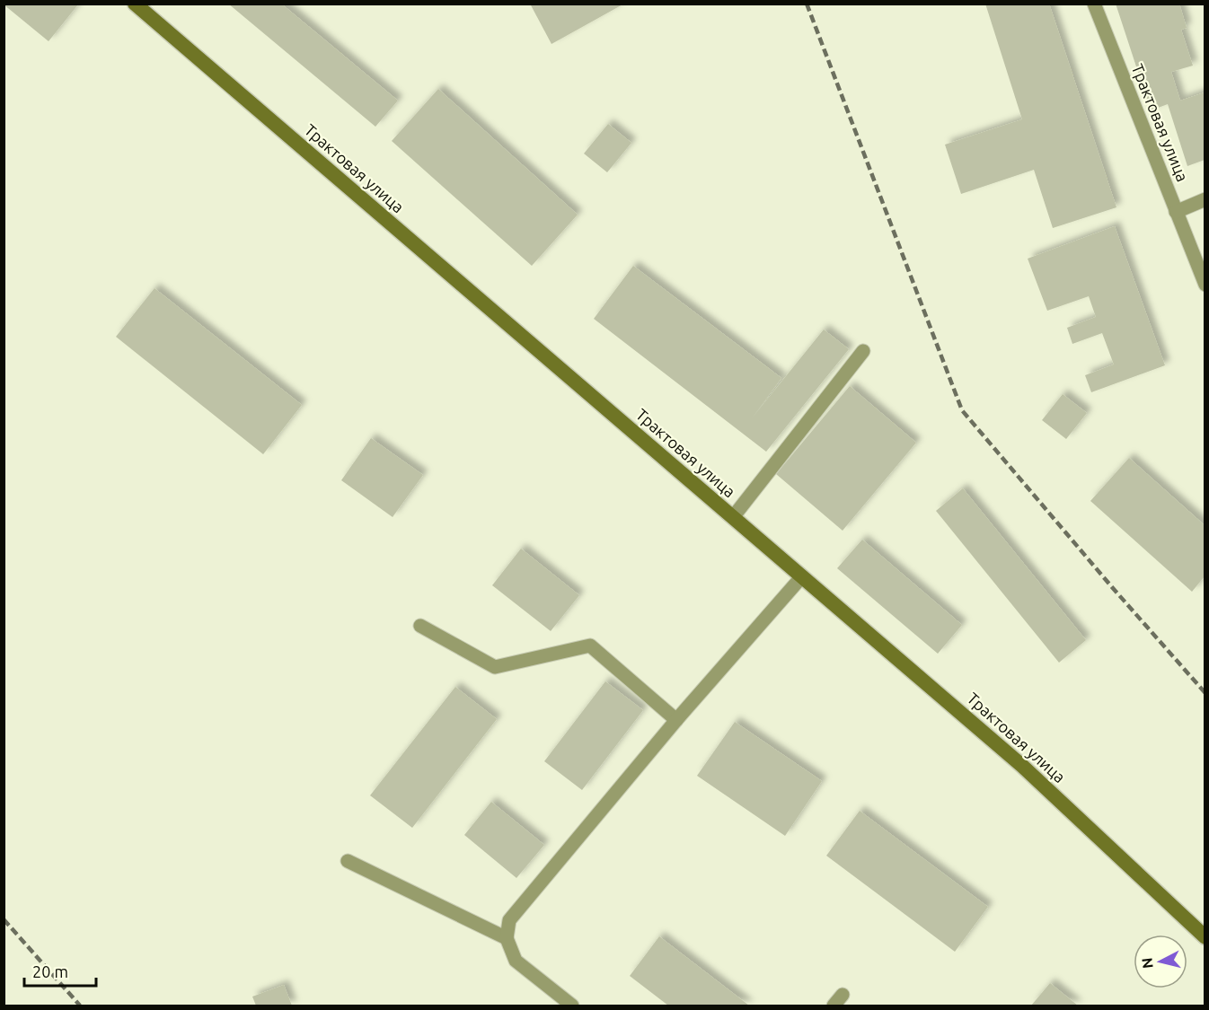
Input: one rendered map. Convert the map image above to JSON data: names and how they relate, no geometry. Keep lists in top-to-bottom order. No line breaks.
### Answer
{"streets":{"main road":["Трактовая улица"]},"scale_bar":"20 m","north":"left"}
